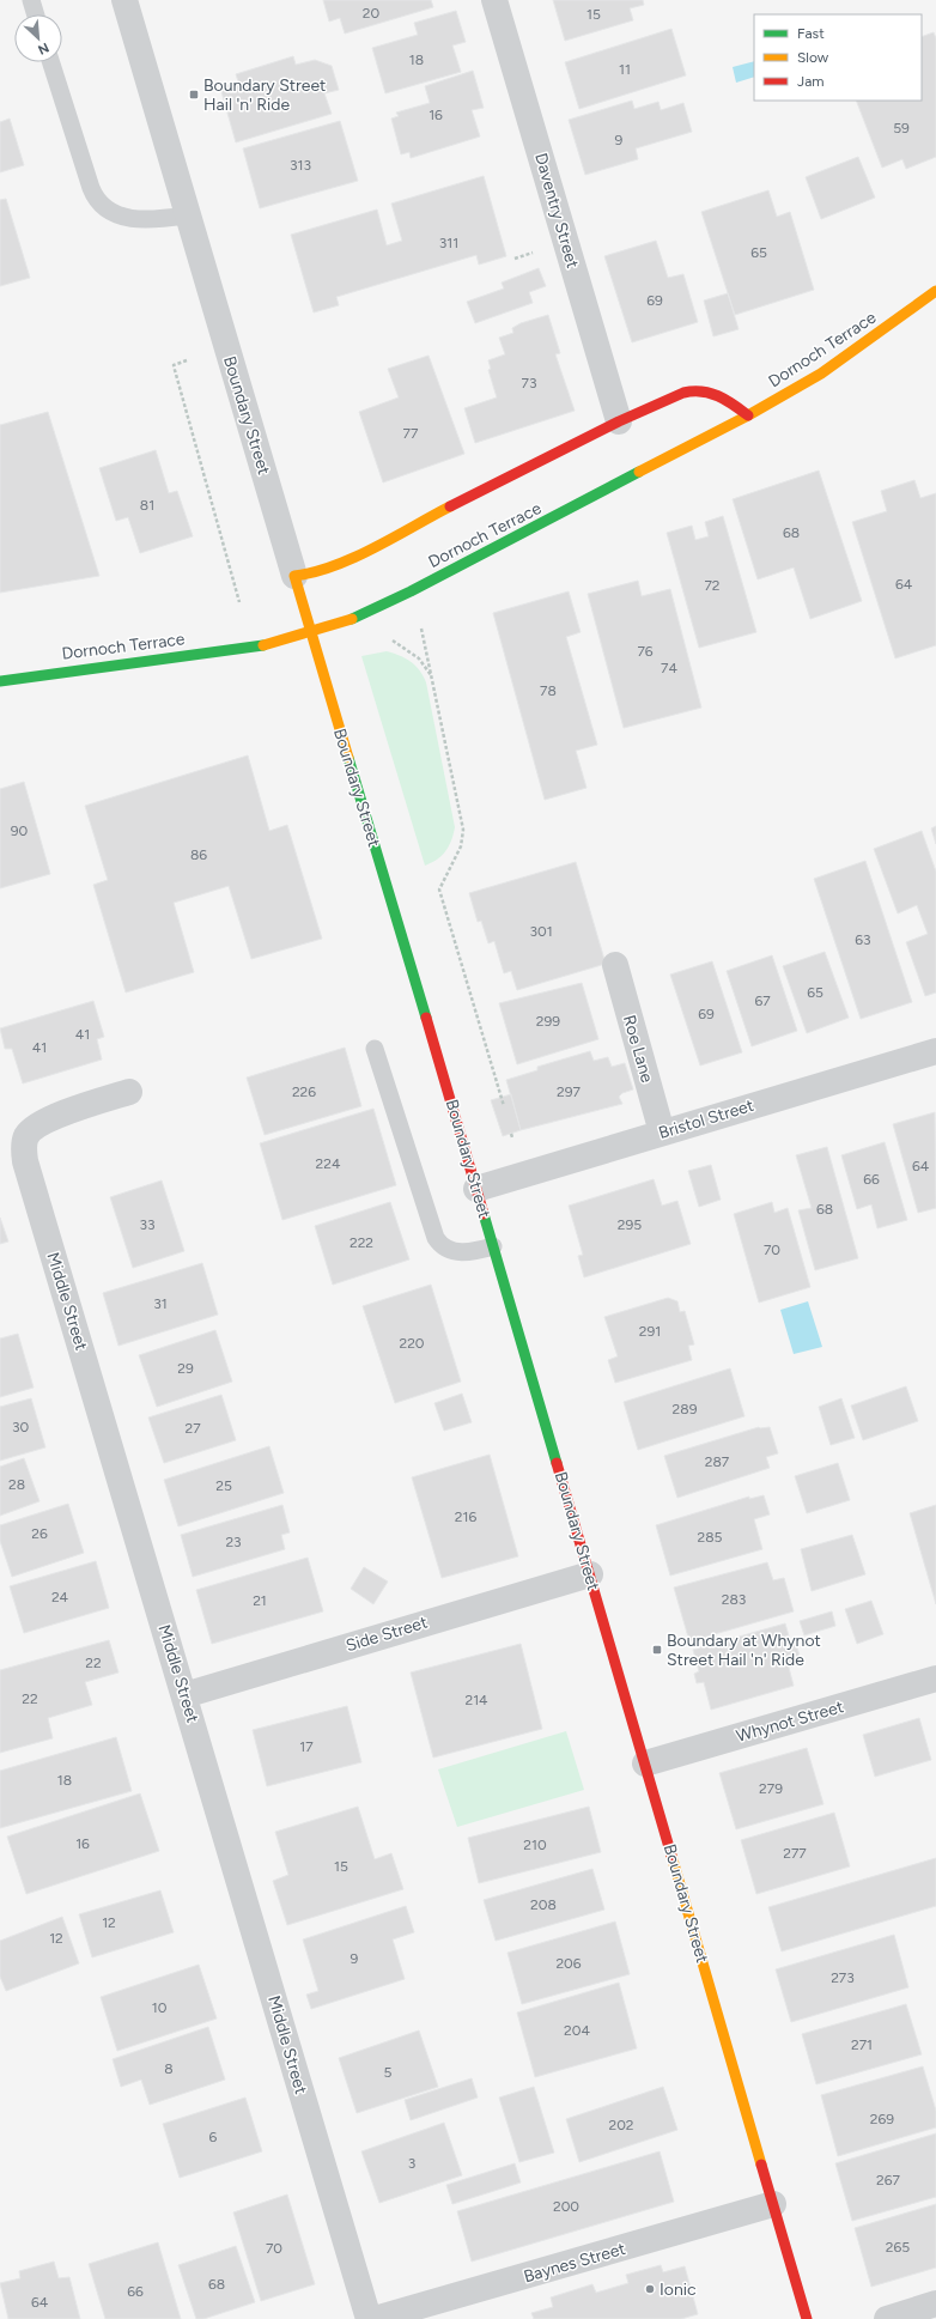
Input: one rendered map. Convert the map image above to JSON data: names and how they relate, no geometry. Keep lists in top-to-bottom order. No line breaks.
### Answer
{"streets":{"street":["Daventry Street","Dornoch Terrace","Boundary Street","Roe Lane","Bristol Street","Middle Street","Side Street","Whynot Street","Baynes Street"]},"crossings":[["Boundary Street","Bristol Street"],["Boundary Street","Side Street"],["Boundary Street","Whynot Street"],["Boundary Street","Baynes Street"],["Roe Lane","Bristol Street"],["Middle Street","Side Street"]],"places":{"transit":["Boundary Street Hail 'n' Ride","Boundary at Whynot Street Hail 'n' Ride"],"other":["Ionic"]},"house_numbers":["20","15","18","11","16","59","9","313","311","65","69","73","77","81","68","64","72","76","74","78","90","86","301","63","65","67","69","299","41","41","226","297","224","64","66","68","33","295","222","70","31","291","220","29","289","30","27","287","28","25","216","26","285","23","24","283","21","22","22","214","17","18","279","16","210","277","15","208","12","12","9","206","273","10","204","271","8","5","269","202","6","3","267","200","265","70","68","66","64"],"legend":["Fast","Slow","Jam"],"north":"bottom right"}
